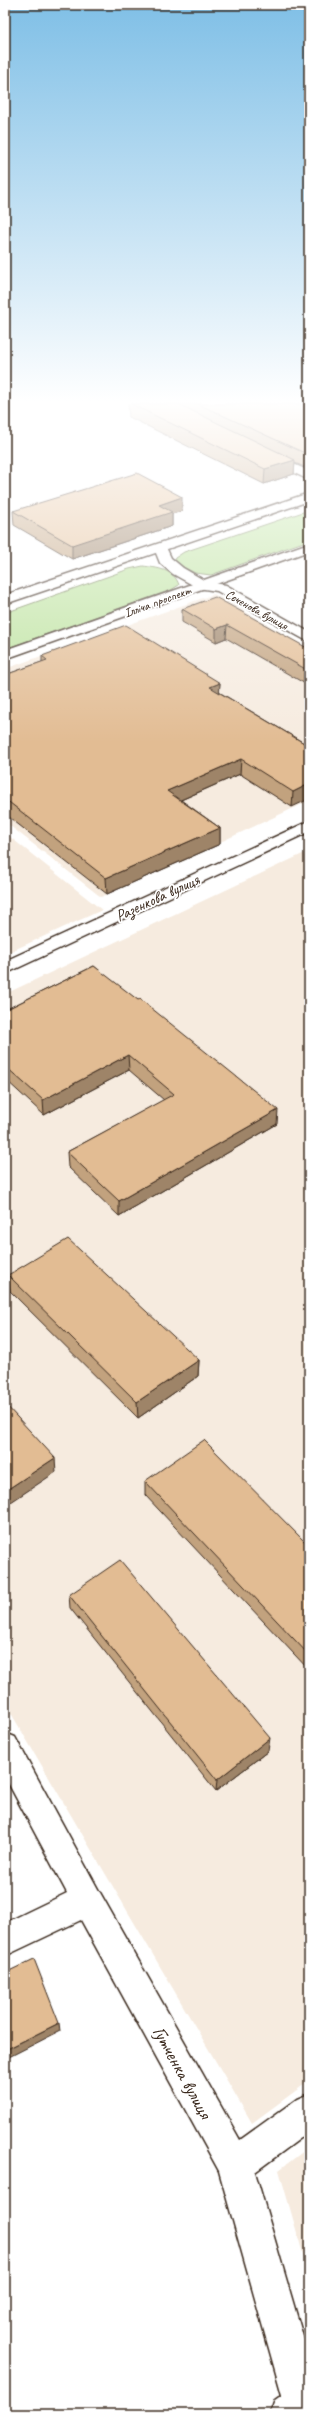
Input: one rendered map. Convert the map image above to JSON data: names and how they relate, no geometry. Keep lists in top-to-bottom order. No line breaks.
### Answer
{"streets":{"street":["Ілліча проспект","Сєченова вулиця","Разенкова вулиця","Гутченка вулиця"]},"crossings":[["Ілліча проспект","Сєченова вулиця"]]}
